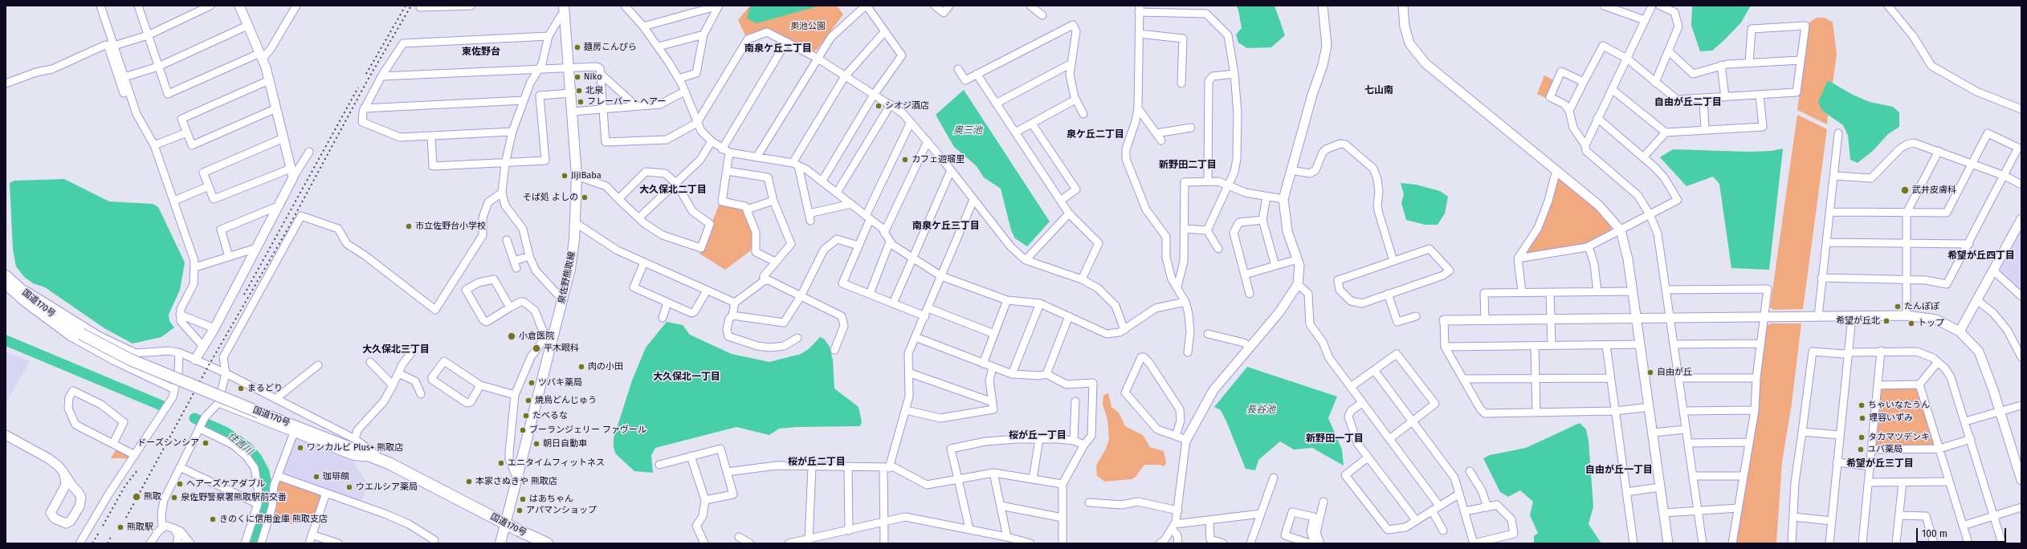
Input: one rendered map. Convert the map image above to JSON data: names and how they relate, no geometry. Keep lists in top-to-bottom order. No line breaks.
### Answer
{"streets":{"highway":["国道170号"],"main road":["泉佐野熊取線"]},"crossings":[["泉佐野熊取線","国道170号"]],"districts":["南泉ケ丘二丁目","東佐野台","七山南","自由が丘二丁目","泉ケ丘二丁目","新野田二丁目","大久保北二丁目","南泉ケ丘三丁目","希望が丘四丁目","大久保北三丁目","大久保北一丁目","桜が丘一丁目","新野田一丁目","桜が丘二丁目","希望が丘三丁目","自由が丘一丁目"],"water":["奥三池","長谷池","住吉川"],"parks":["奥池公園"],"places":["麺房こんぴら","Niko","北泉","フレーバー・ヘアー","シオジ酒店","カフェ遊瑠里","JijiBaba","武井皮膚科","そば処 よしの","市立佐野台小学校","たんぽぽ","希望が丘北","トップ","小倉医院","平木眼科","肉の小田","自由が丘","ツバキ薬局","まるどり","焼鳥どんじゅう","ちゃいなたうん","たべるな","理容いずみ","ブーランジェリー ファヴール","タカマツデンキ","ドーズシンシア","朝日自動車","ワンカルビ Plus+ 熊取店","ユバ薬局","エニタイムフィットネス","珈琲館","本家さぬきや 熊取店","ヘアーズケアダブル","ウエルシア薬局","熊取","泉佐野警察署熊取駅前交番","はあちゃん","アパマンショップ","きのくに信用金庫 熊取支店","熊取駅"],"scale_bar":"100 m"}
